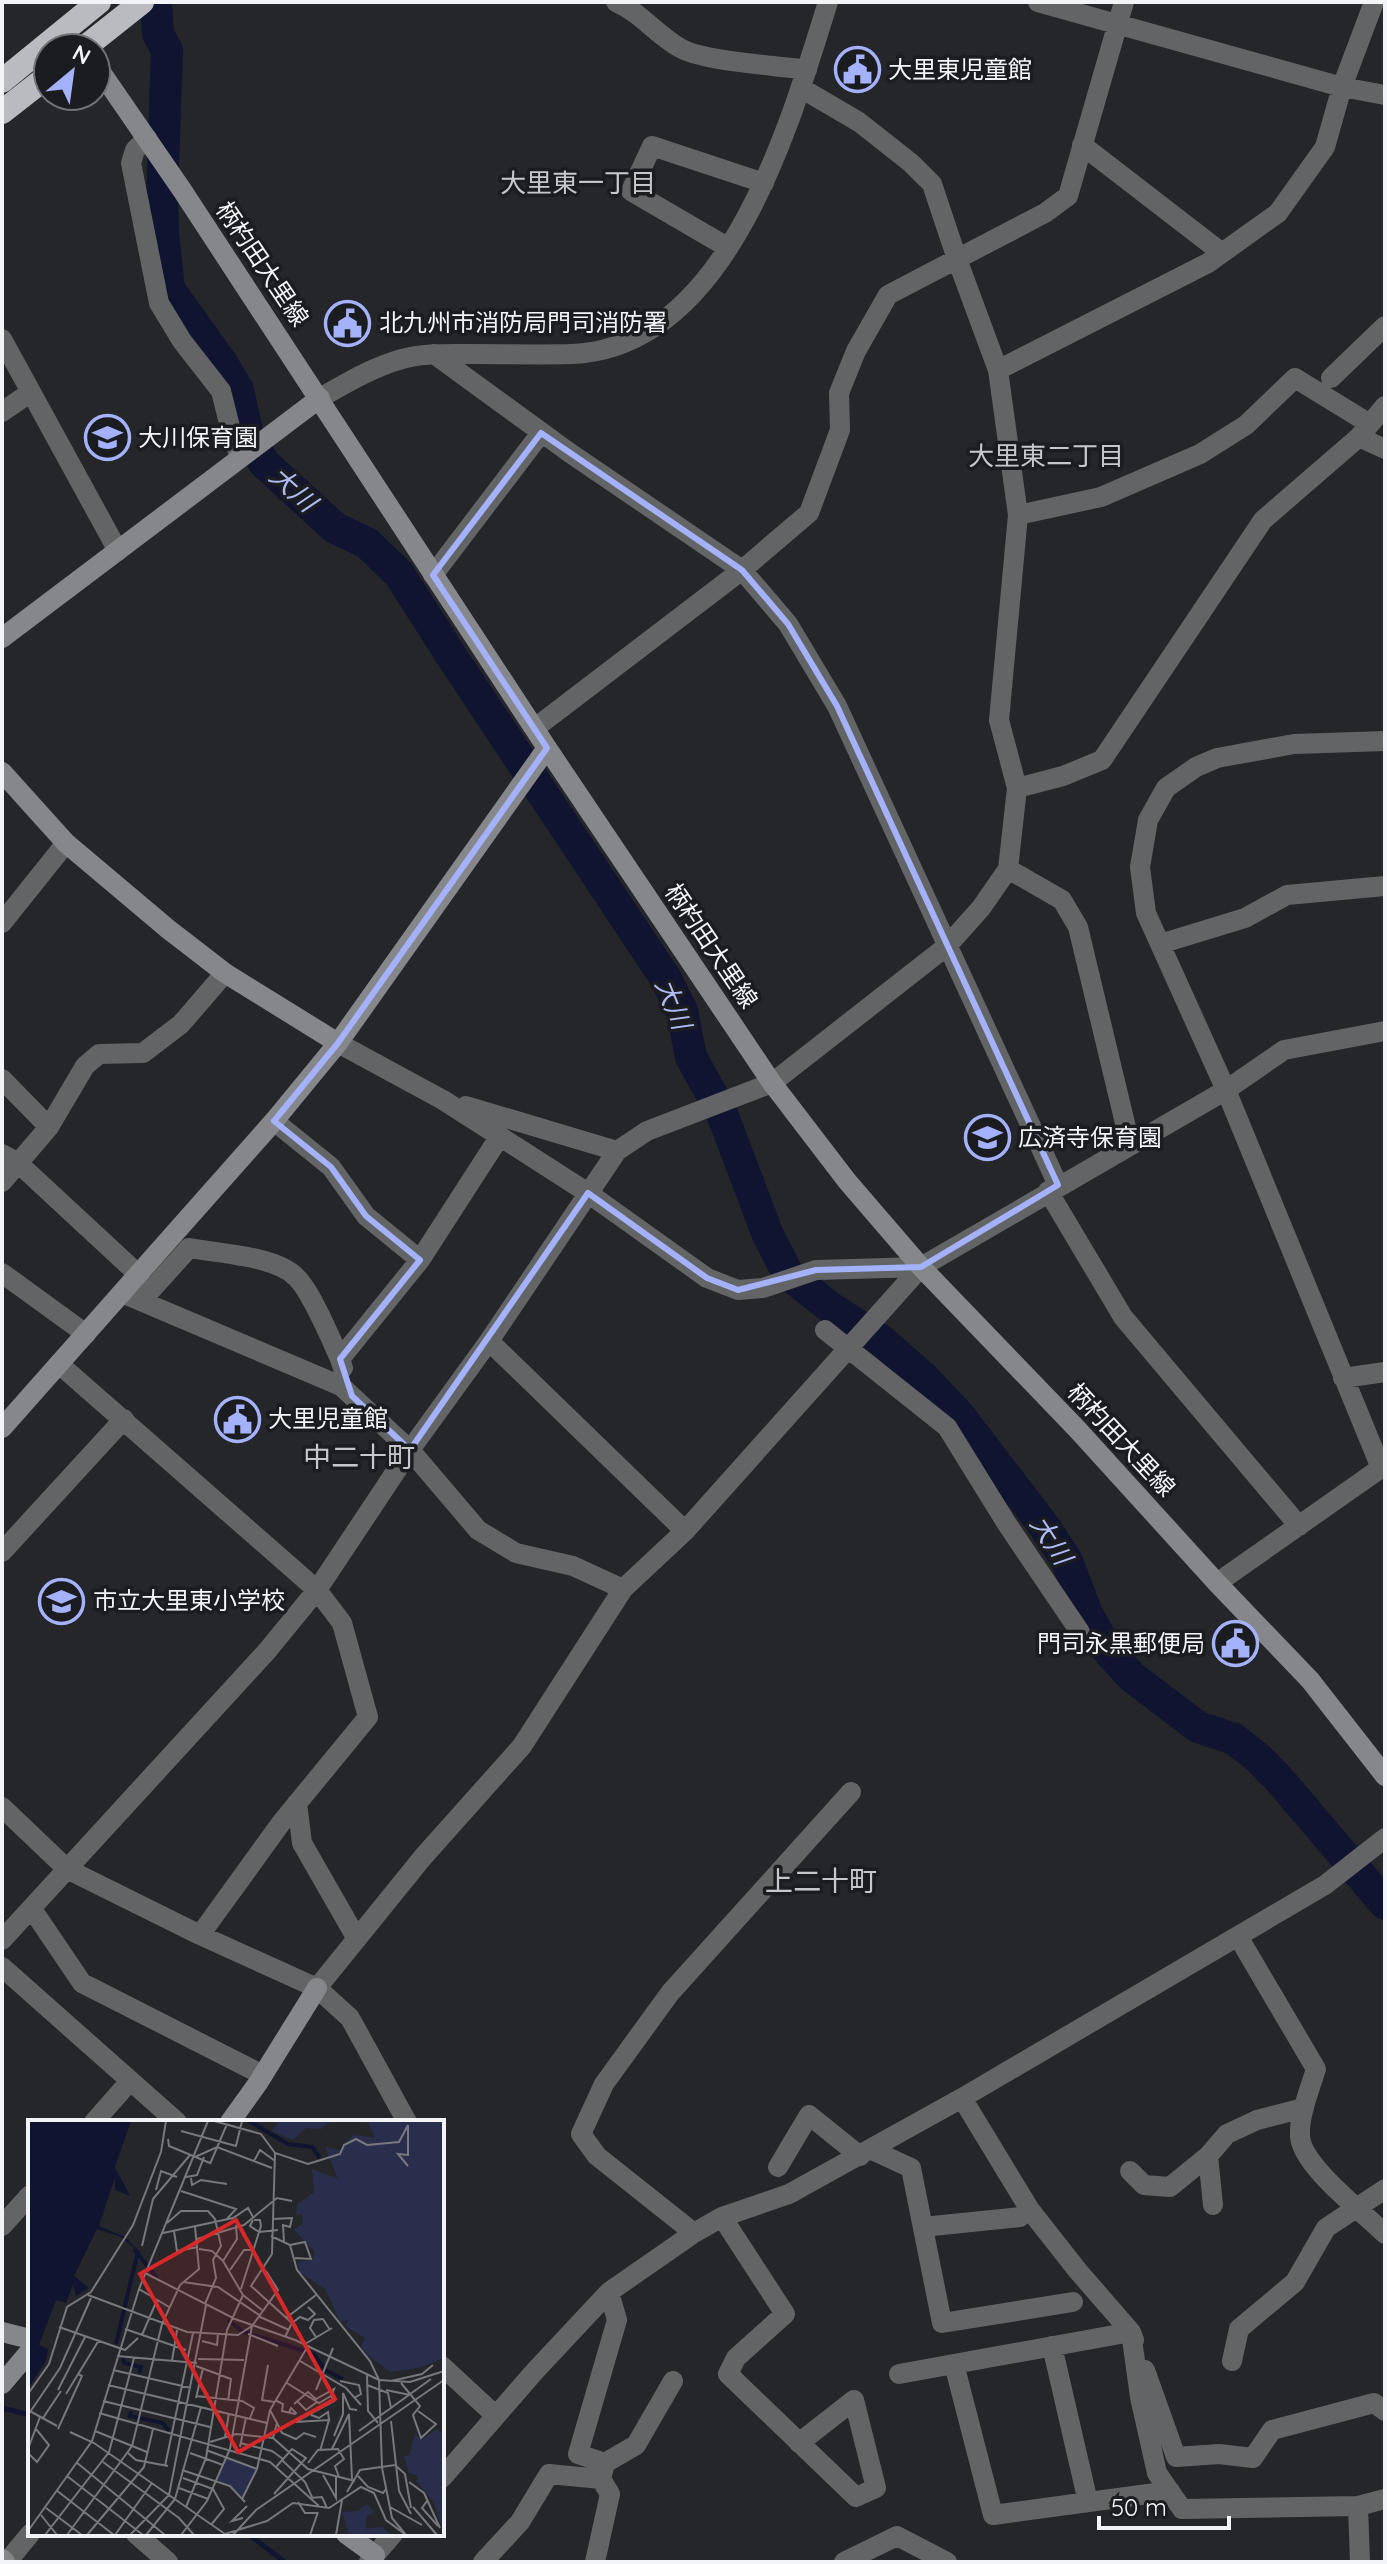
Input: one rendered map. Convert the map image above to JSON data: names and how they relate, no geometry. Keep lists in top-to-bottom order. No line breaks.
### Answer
{"streets":{"main road":["柄杓田大里線"]},"districts":["大里東一丁目","大里東二丁目","中二十町","上二十町"],"water":["大川"],"places":{"public building":["大里東児童館","北九州市消防局門司消防署","大里児童館","門司永黒郵便局"],"school or university":["大川保育園","広済寺保育園","市立大里東小学校"]},"scale_bar":"50 m","north":"top right"}
